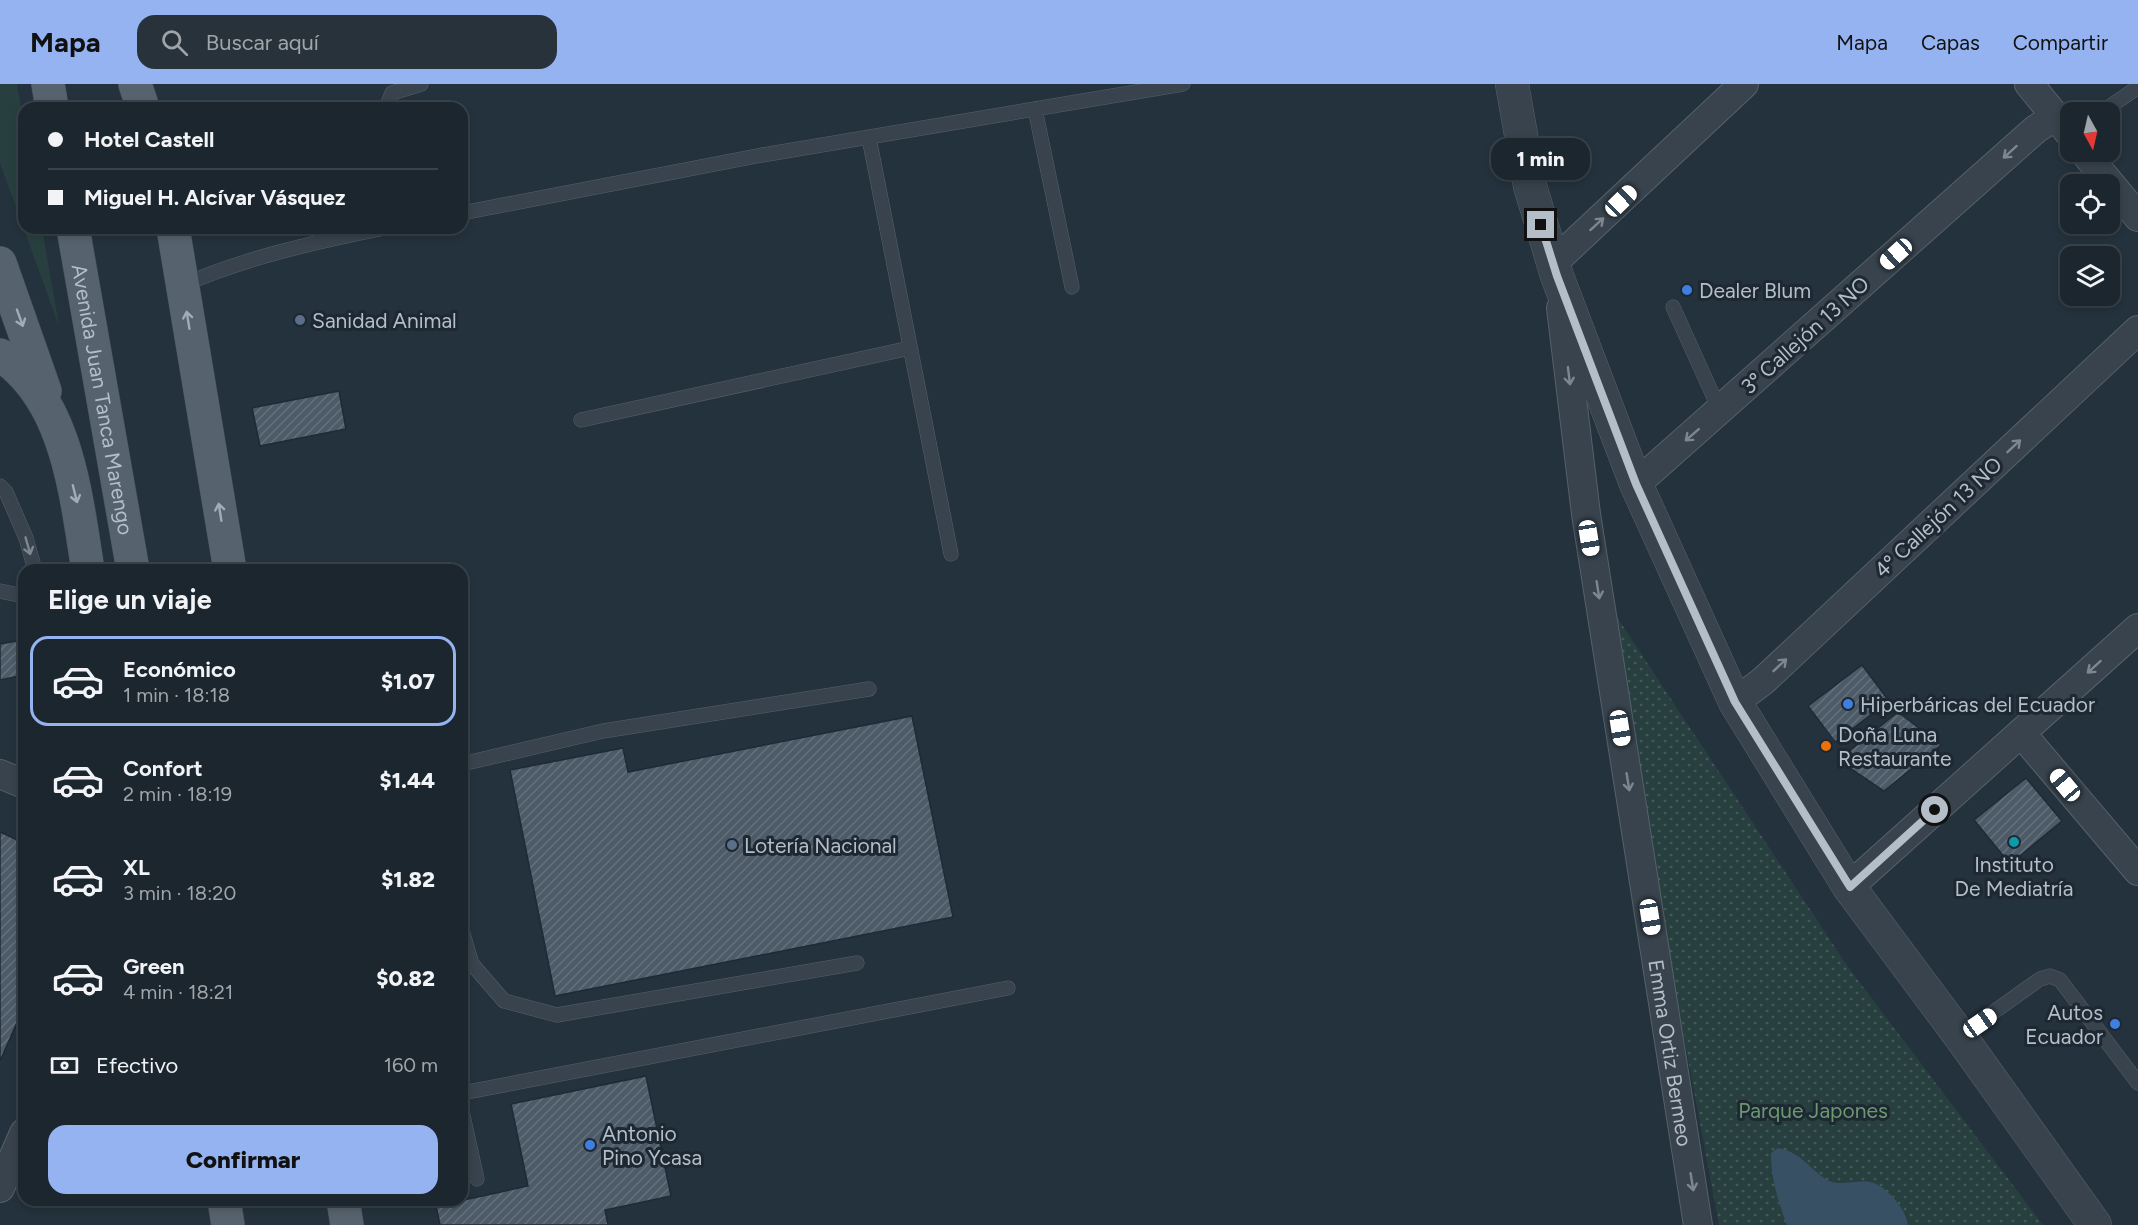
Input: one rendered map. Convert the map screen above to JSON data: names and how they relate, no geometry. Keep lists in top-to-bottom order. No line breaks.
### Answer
{"streets":{"main road":["Avenida Juan Tanca Marengo"],"street":["3º Callejón 13 NO","4º Callejón 13 NO","Emma Ortiz Bermeo"]},"parks":["Parque Japones"],"places":["Dealer Blum","Sanidad Animal","Hiperbáricas del Ecuador","Doña Luna Restaurante","Instituto De Mediatría","Lotería Nacional","Autos Ecuador","Antonio Pino Ycasa"],"north":"bottom","page":{"header":"Mapa","search":"Buscar aquí","nav":["Mapa","Capas","Compartir"],"banner":["Hotel Castell","Miguel H. Alcívar Vásquez"],"bubble":"1 min","heading":"Elige un viaje","list":[{"name":"Económico","note":"1 min · 18:18","value":"$1.07"},{"name":"Confort","note":"2 min · 18:19","value":"$1.44"},{"name":"XL","note":"3 min · 18:20","value":"$1.82"},{"name":"Green","note":"4 min · 18:21","value":"$0.82"}],"pay":["Efectivo","160 m"],"buttons":"Confirmar"}}
